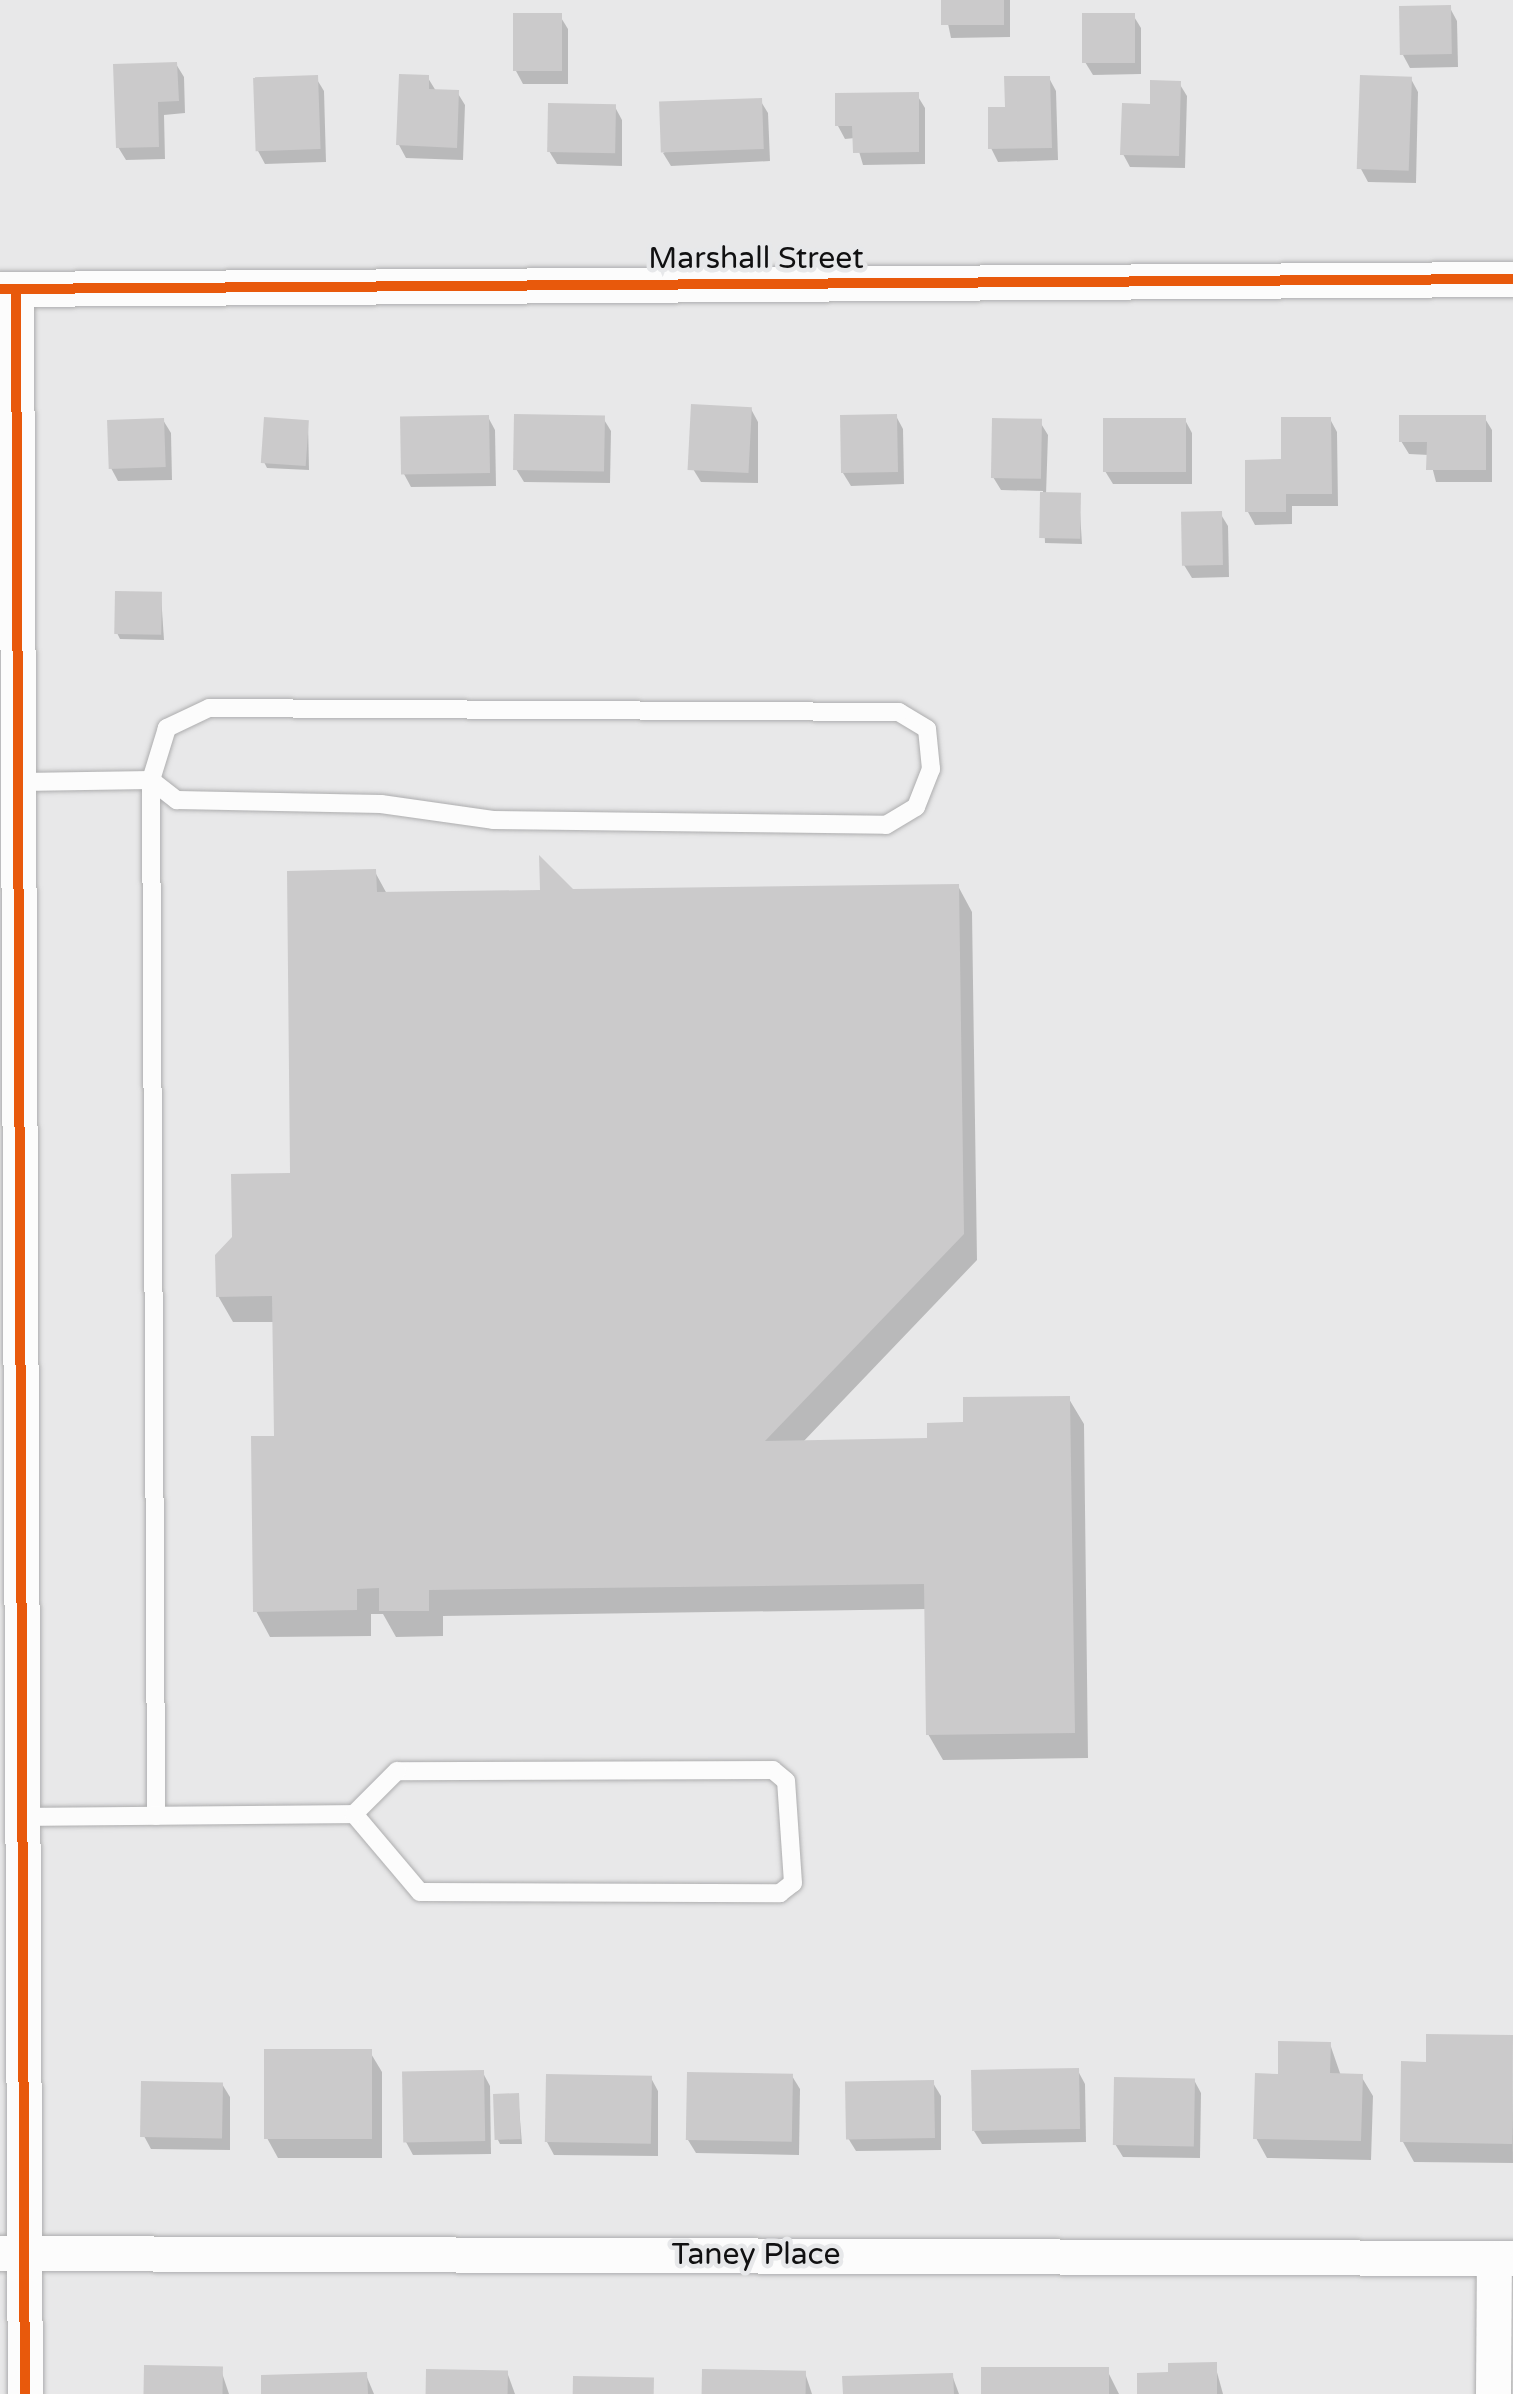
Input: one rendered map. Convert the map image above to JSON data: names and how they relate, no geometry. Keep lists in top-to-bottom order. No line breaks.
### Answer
{"streets":{"street":["Marshall Street","Taney Place"]}}
